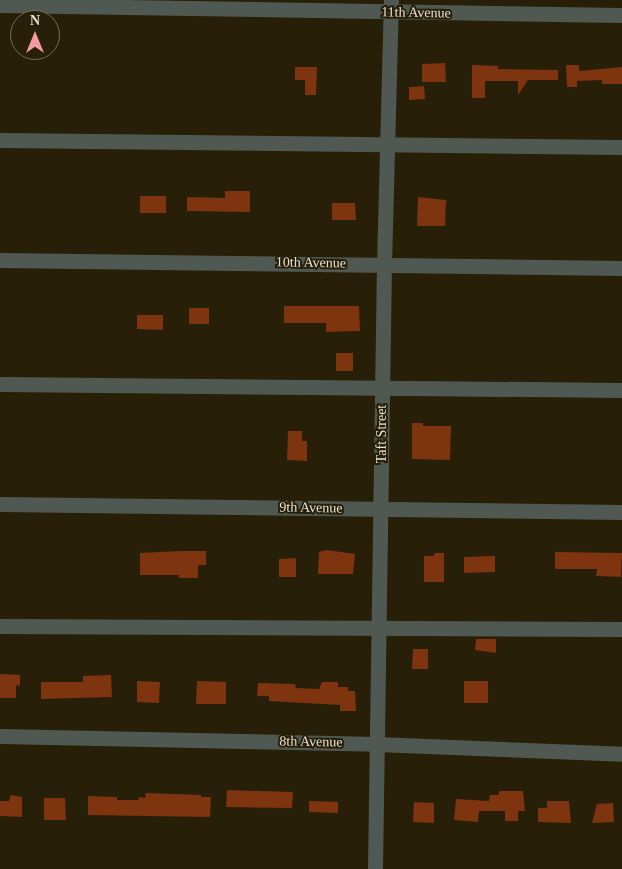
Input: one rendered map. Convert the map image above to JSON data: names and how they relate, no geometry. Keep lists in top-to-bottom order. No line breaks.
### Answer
{"streets":{"street":["11th Avenue","10th Avenue","Taft Street","9th Avenue","8th Avenue"]},"crossings":[["11th Avenue","Taft Street"],["10th Avenue","Taft Street"],["Taft Street","9th Avenue"],["Taft Street","8th Avenue"]],"north":"top"}
